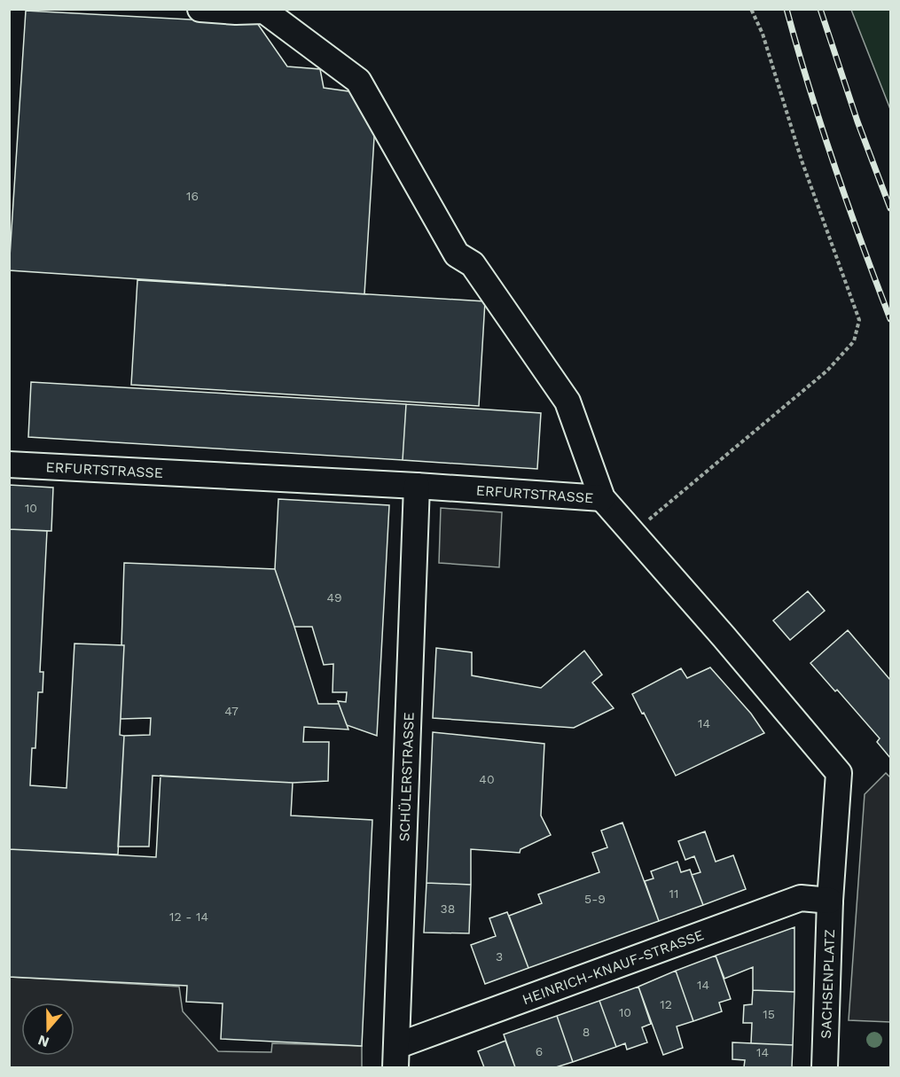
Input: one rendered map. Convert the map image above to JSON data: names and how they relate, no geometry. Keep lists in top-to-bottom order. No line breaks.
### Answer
{"streets":{"street":["ERFURTSTRASSE","SCHÜLERSTRASSE","HEINRICH-KNAUF-STRASSE","SACHSENPLATZ"]},"crossings":[["ERFURTSTRASSE","SCHÜLERSTRASSE"],["ERFURTSTRASSE","HEINRICH-KNAUF-STRASSE"],["ERFURTSTRASSE","SACHSENPLATZ"],["SCHÜLERSTRASSE","HEINRICH-KNAUF-STRASSE"],["HEINRICH-KNAUF-STRASSE","SACHSENPLATZ"]],"house_numbers":["16","10","49","47","14","40","11","5-9","38","12 - 14","3","14","12","10","15","8","6","14"],"north":"bottom"}
